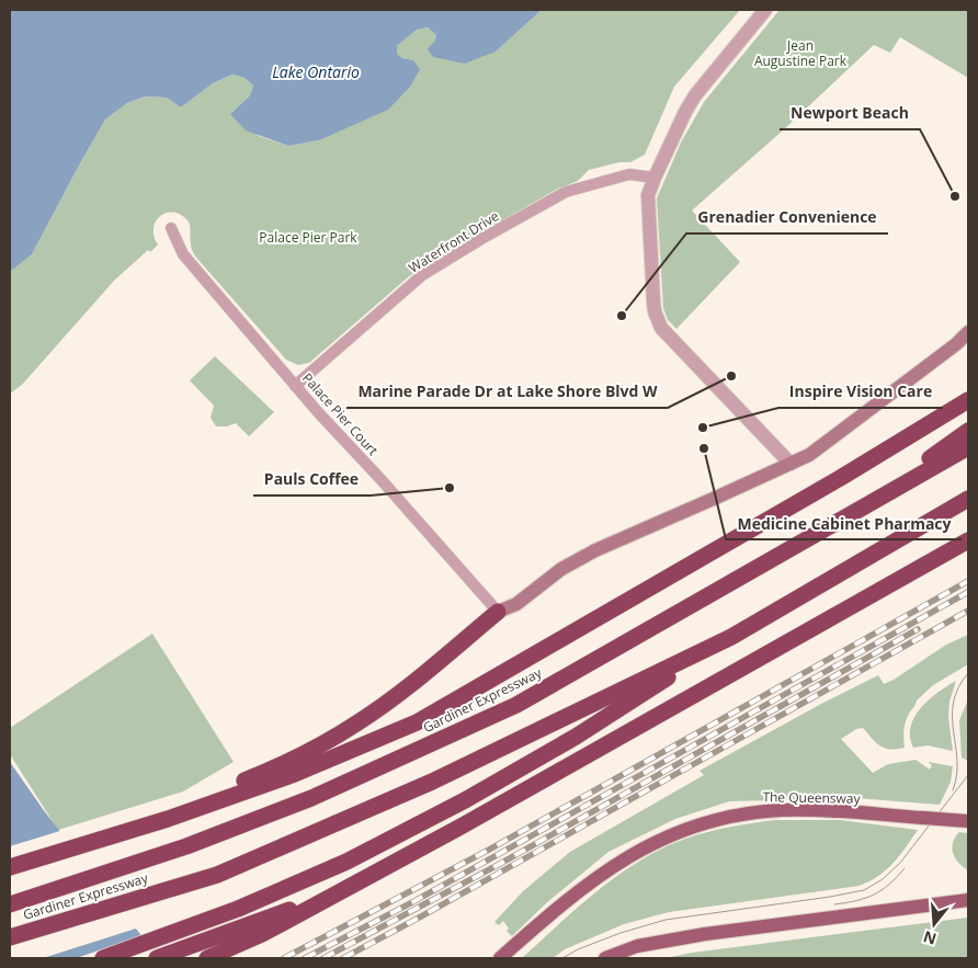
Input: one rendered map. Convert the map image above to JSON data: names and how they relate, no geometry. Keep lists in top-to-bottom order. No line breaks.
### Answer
{"streets":{"highway":["Gardiner Expressway"],"main road":["The Queensway"],"street":["Waterfront Drive","Palace Pier Court"]},"crossings":[["Waterfront Drive","Palace Pier Court"]],"water":["Lake Ontario"],"parks":["Jean Augustine Park","Palace Pier Park"],"places":["Newport Beach","Grenadier Convenience","Marine Parade Dr at Lake Shore Blvd W","Inspire Vision Care","Medicine Cabinet Pharmacy","Pauls Coffee"],"north":"bottom"}
